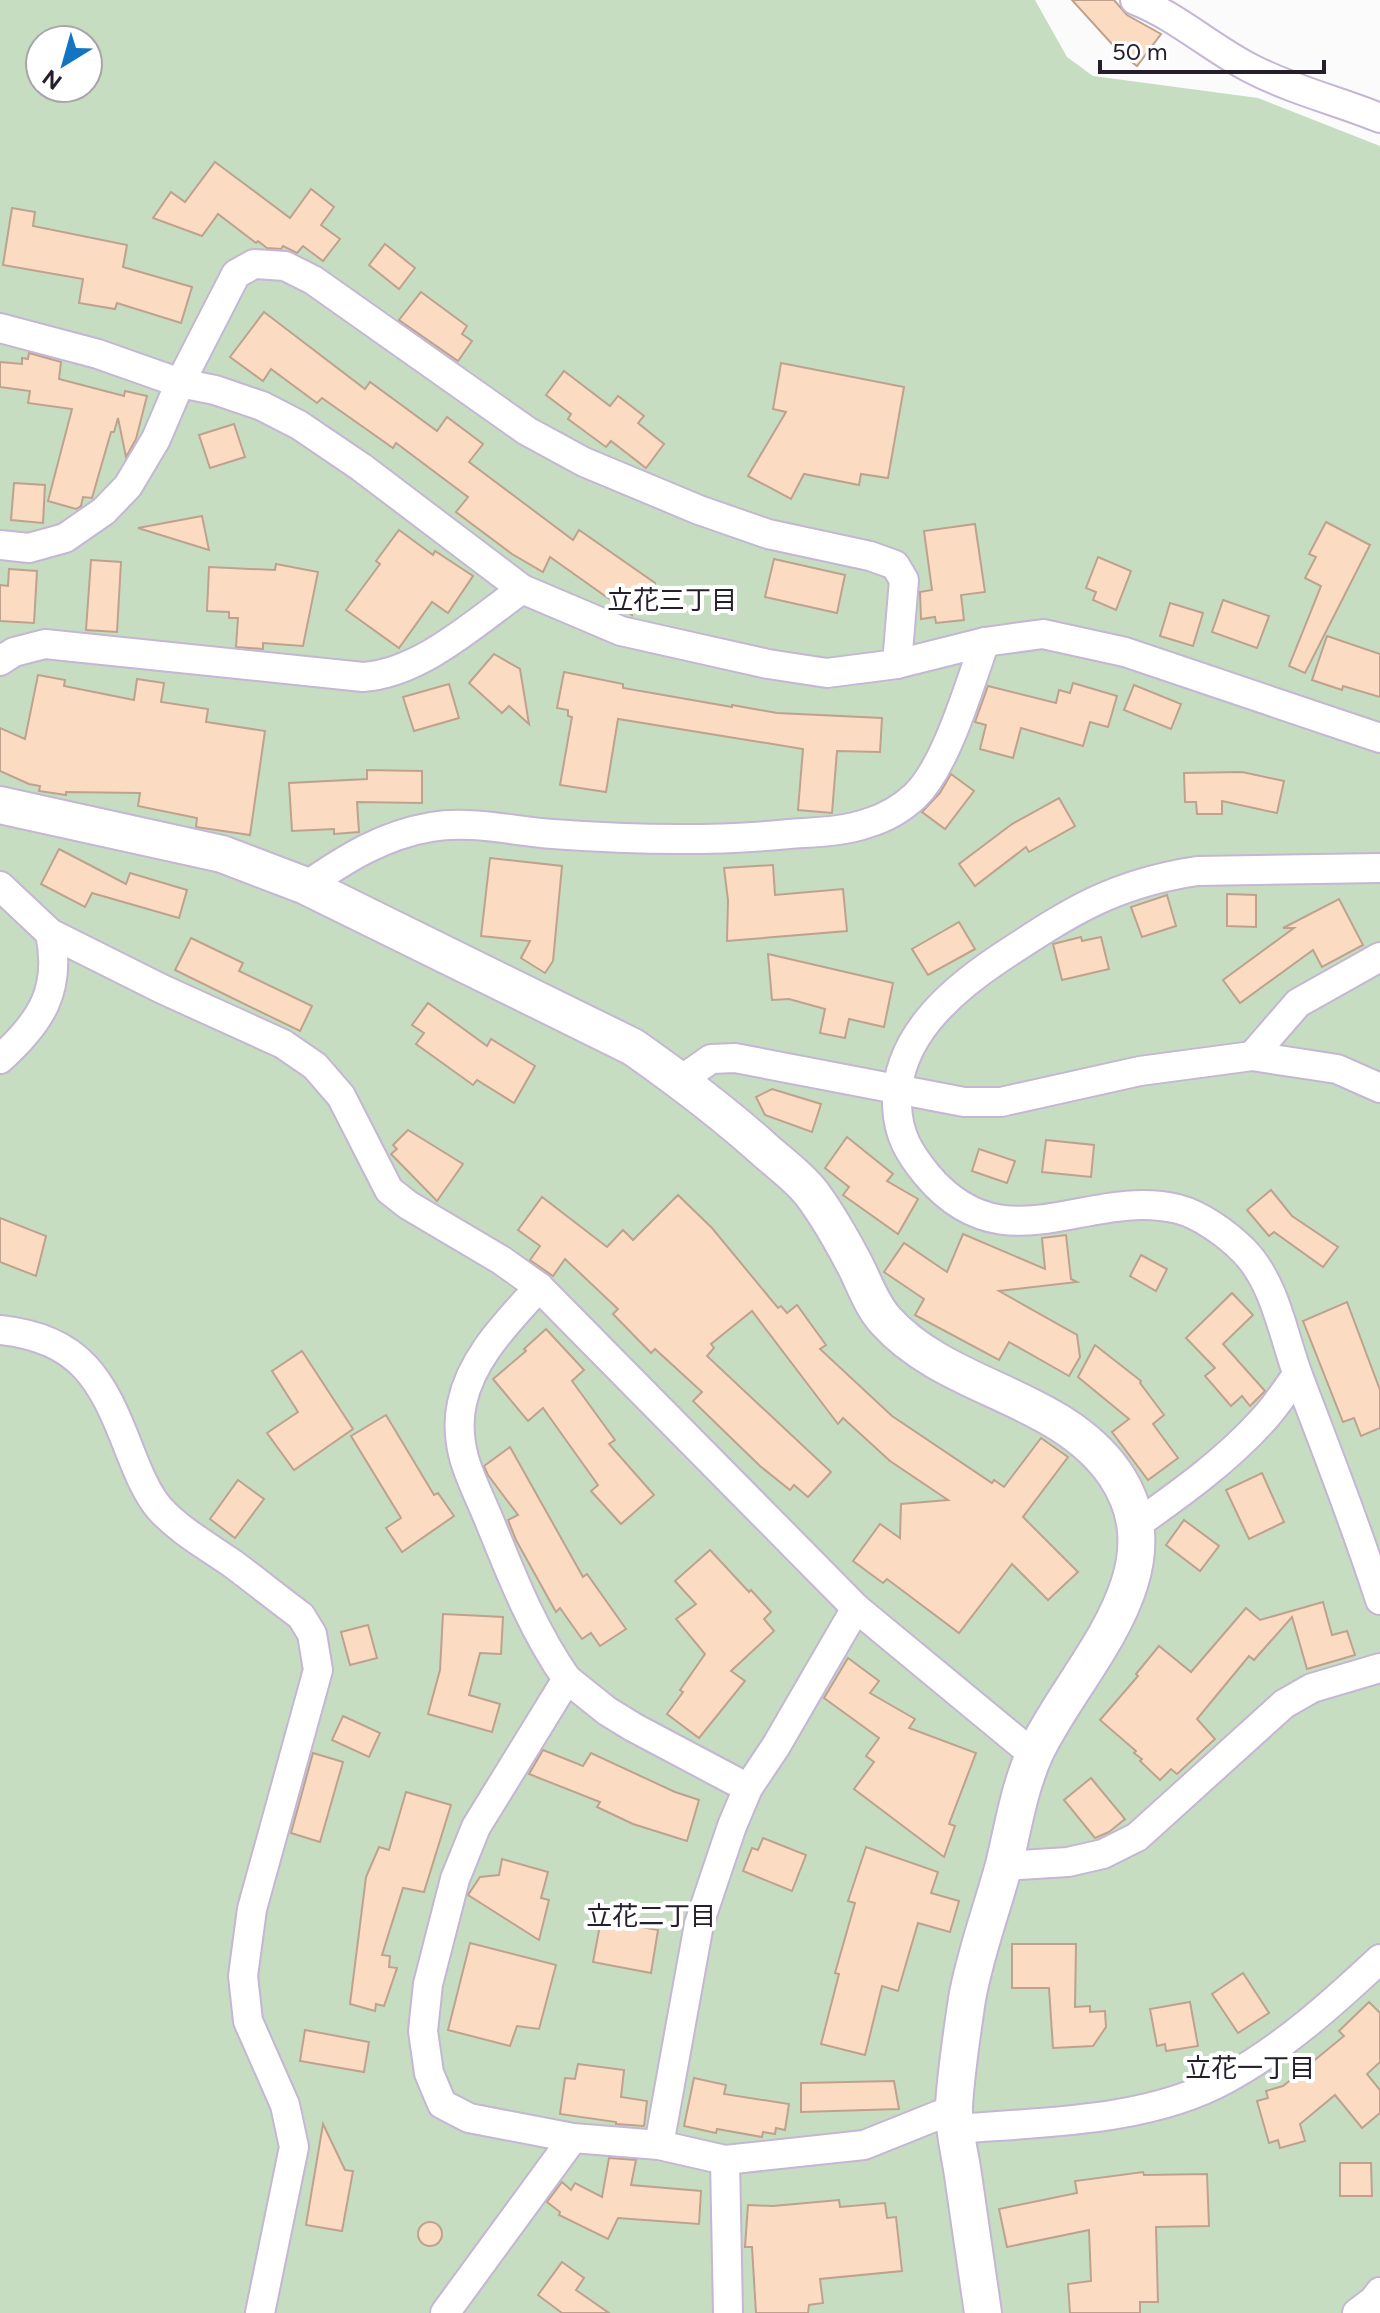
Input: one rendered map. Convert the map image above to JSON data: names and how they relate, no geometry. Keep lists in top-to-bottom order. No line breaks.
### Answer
{"districts":["立花三丁目","立花二丁目","立花一丁目"],"scale_bar":"50 m","north":"bottom left"}
